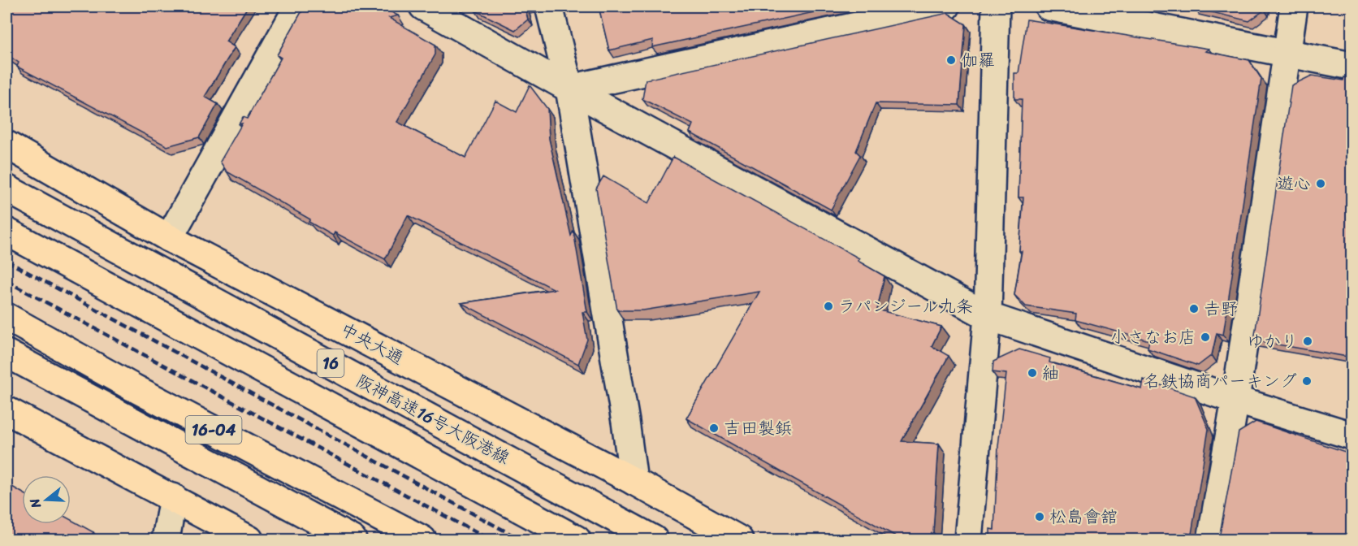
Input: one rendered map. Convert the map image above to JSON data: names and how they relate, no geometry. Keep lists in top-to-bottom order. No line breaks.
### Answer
{"streets":{"main road":["中央大通","16","阪神高速16号大阪港線","16-04"]},"places":["伽羅","遊心","ラパンジール九条","𠮷野","小さなお店","ゆかり","紬","名鉄協商パーキング","吉田製鋲","松島會舘"],"north":"left"}
